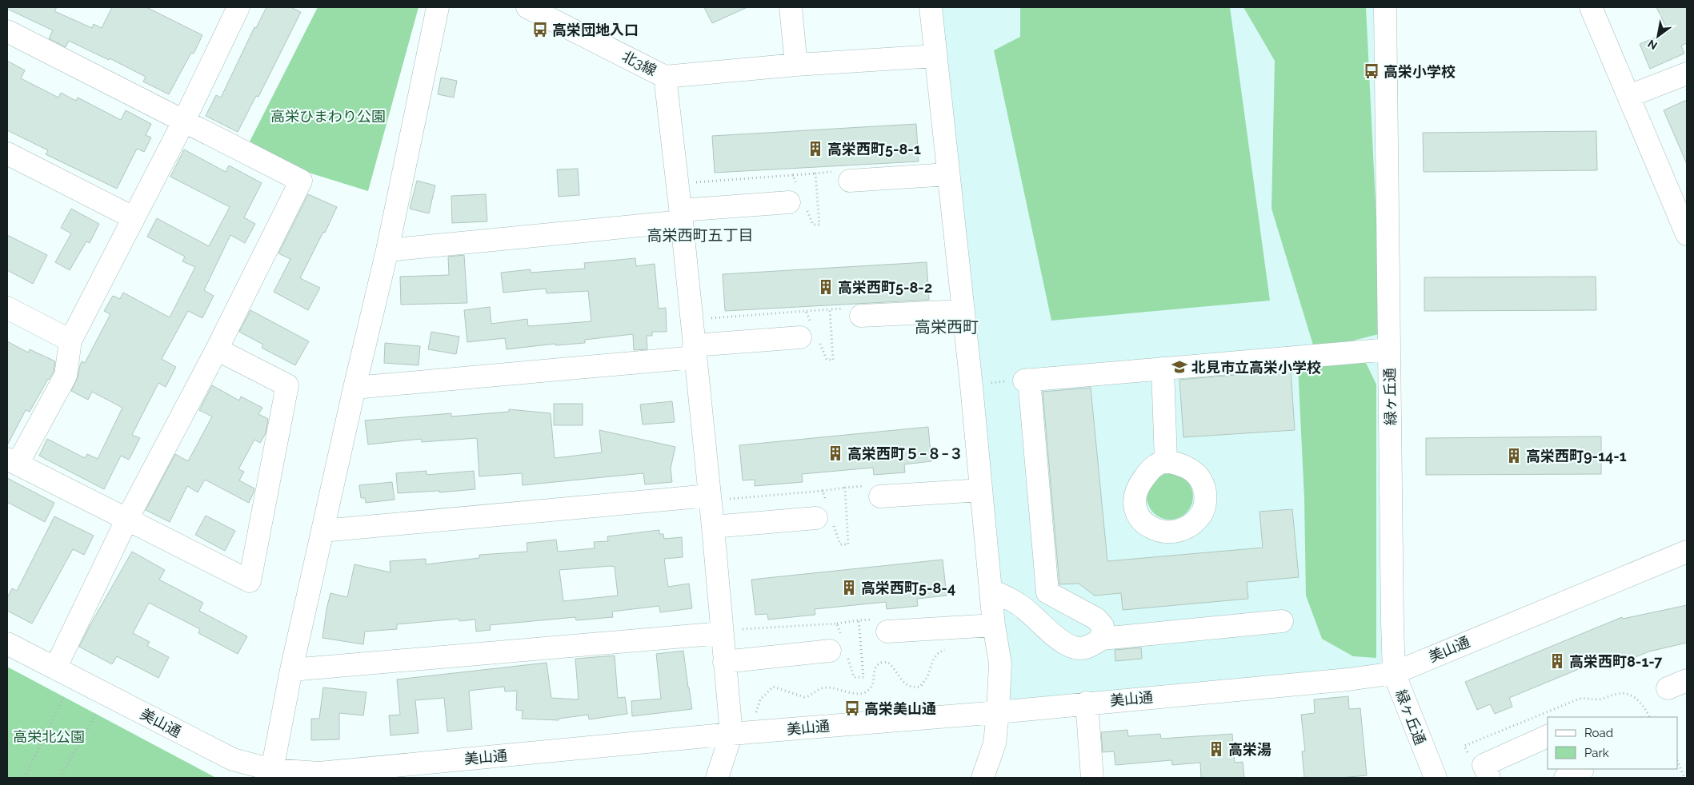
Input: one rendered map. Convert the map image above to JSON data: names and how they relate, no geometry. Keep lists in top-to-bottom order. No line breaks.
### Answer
{"streets":{"street":["北3線","緑ヶ丘通","美山通"]},"crossings":[["緑ヶ丘通","美山通"]],"districts":["高栄西町五丁目","高栄西町"],"parks":["高栄ひまわり公園","高栄北公園"],"places":{"bus stop":["高栄団地入口","高栄小学校","高栄美山通"],"building":["高栄西町5-8-1","高栄西町5-8-2","高栄西町５−８−３","高栄西町9-14-1","高栄西町5-8-4","高栄西町8-1-7","高栄湯"],"school or university":["北見市立高栄小学校"]},"legend":["Road","Park"],"north":"bottom left"}
